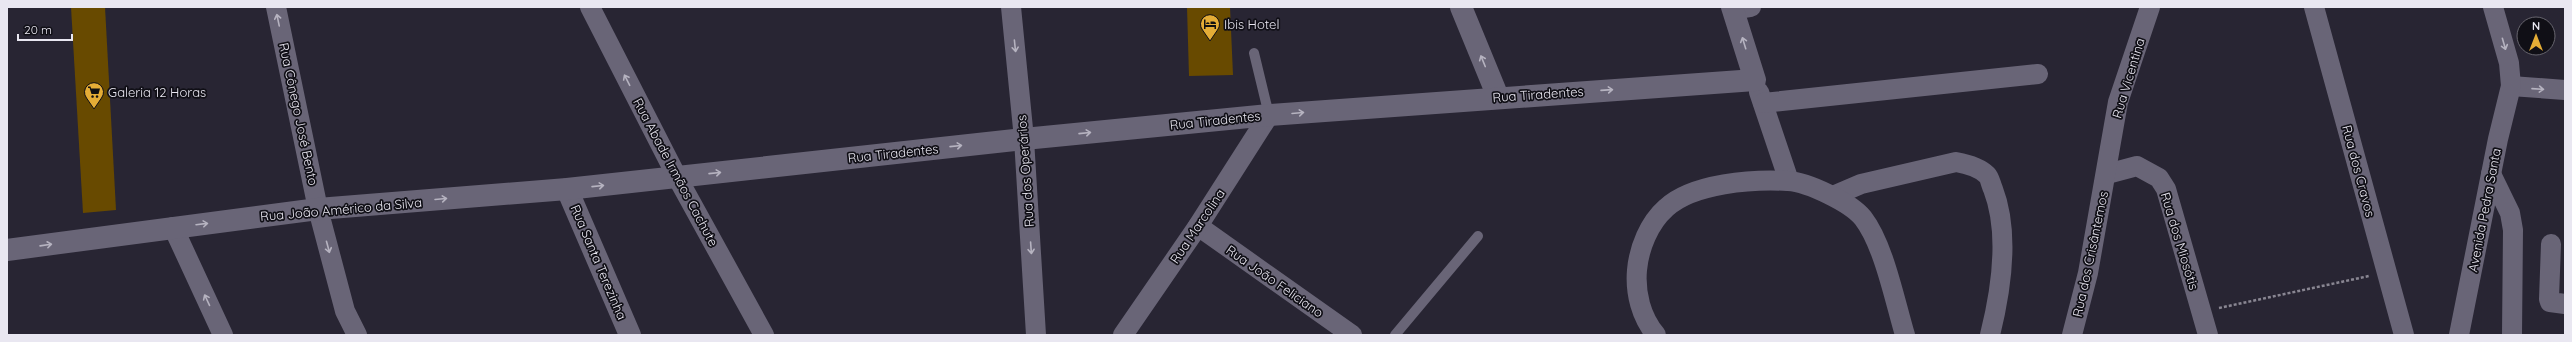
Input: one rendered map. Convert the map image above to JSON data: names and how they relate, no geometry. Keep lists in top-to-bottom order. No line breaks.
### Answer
{"streets":{"main road":["Rua Tiradentes","Rua João Américo da Silva","Rua Santa Terezinha"],"street":["Rua Vicentina","Rua Cônego José Bento","Rua dos Operários","Rua dos Cravos","Rua Abade Irmãos Cachute","Avenida Pedra Santa","Rua Marcolina","Rua dos Miosótis","Rua dos Crisântemos","Rua João Feliciano"]},"crossings":[["Rua Vicentina","Rua dos Miosótis"],["Rua Vicentina","Rua dos Crisântemos"],["Rua Tiradentes","Rua dos Operários"],["Rua Tiradentes","Rua Abade Irmãos Cachute"],["Rua Tiradentes","Rua João Américo da Silva"],["Rua Tiradentes","Rua Marcolina"],["Rua Cônego José Bento","Rua João Américo da Silva"],["Rua Abade Irmãos Cachute","Rua João Américo da Silva"],["Rua João Américo da Silva","Rua Santa Terezinha"],["Rua Marcolina","Rua João Feliciano"],["Rua dos Miosótis","Rua dos Crisântemos"]],"one_way":["Rua Tiradentes","Rua dos Operários","Rua Abade Irmãos Cachute","Rua João Américo da Silva"],"places":{"hotel":["Ibis Hotel"],"supermarket":["Galeria 12 Horas"]},"scale_bar":"20 m","north":"top"}
